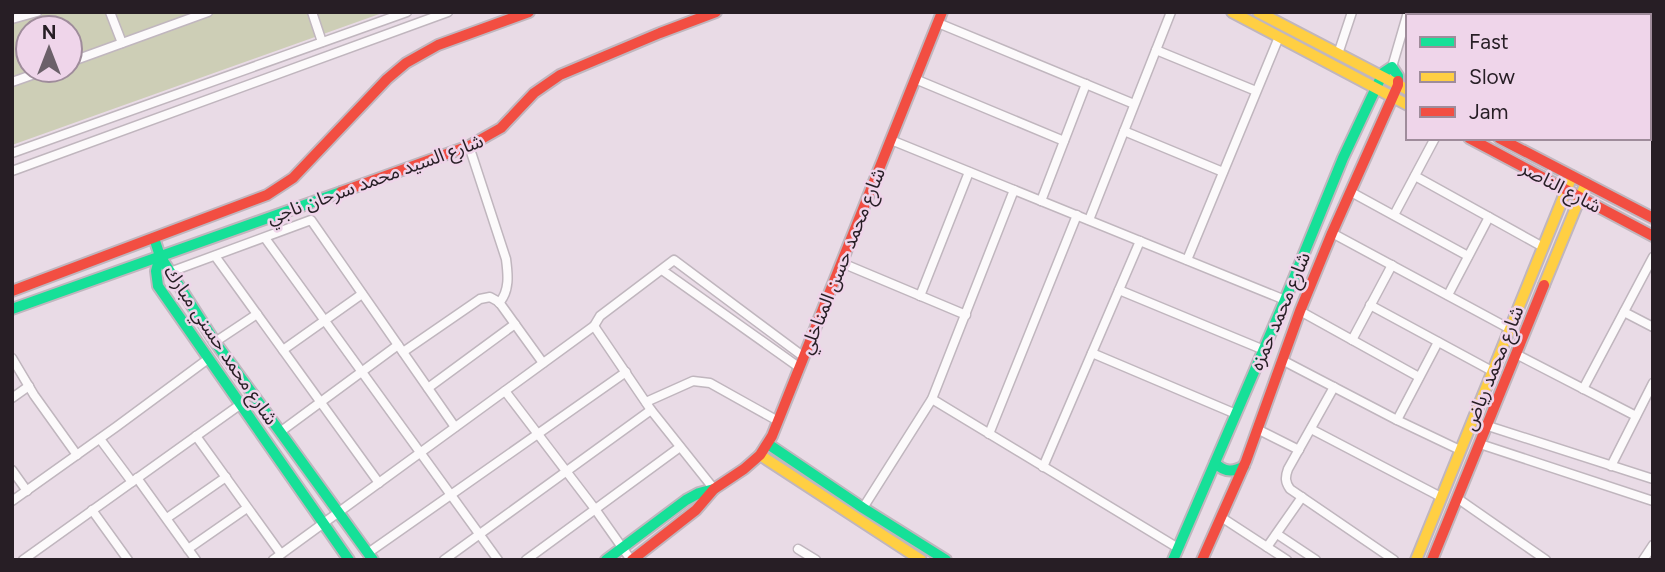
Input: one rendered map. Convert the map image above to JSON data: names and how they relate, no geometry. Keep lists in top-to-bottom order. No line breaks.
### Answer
{"streets":{"street":["شارع السيد محمد سرحان ناجي","شارع الناصر","شارع محمد حسن المناخلي","شارع محمد حمزه","شارع محمد حسني مبارك","شارع محمد رياض"]},"crossings":[["شارع السيد محمد سرحان ناجي","شارع محمد حسني مبارك"],["شارع الناصر","شارع محمد رياض"]],"legend":["Fast","Slow","Jam"],"north":"top"}
